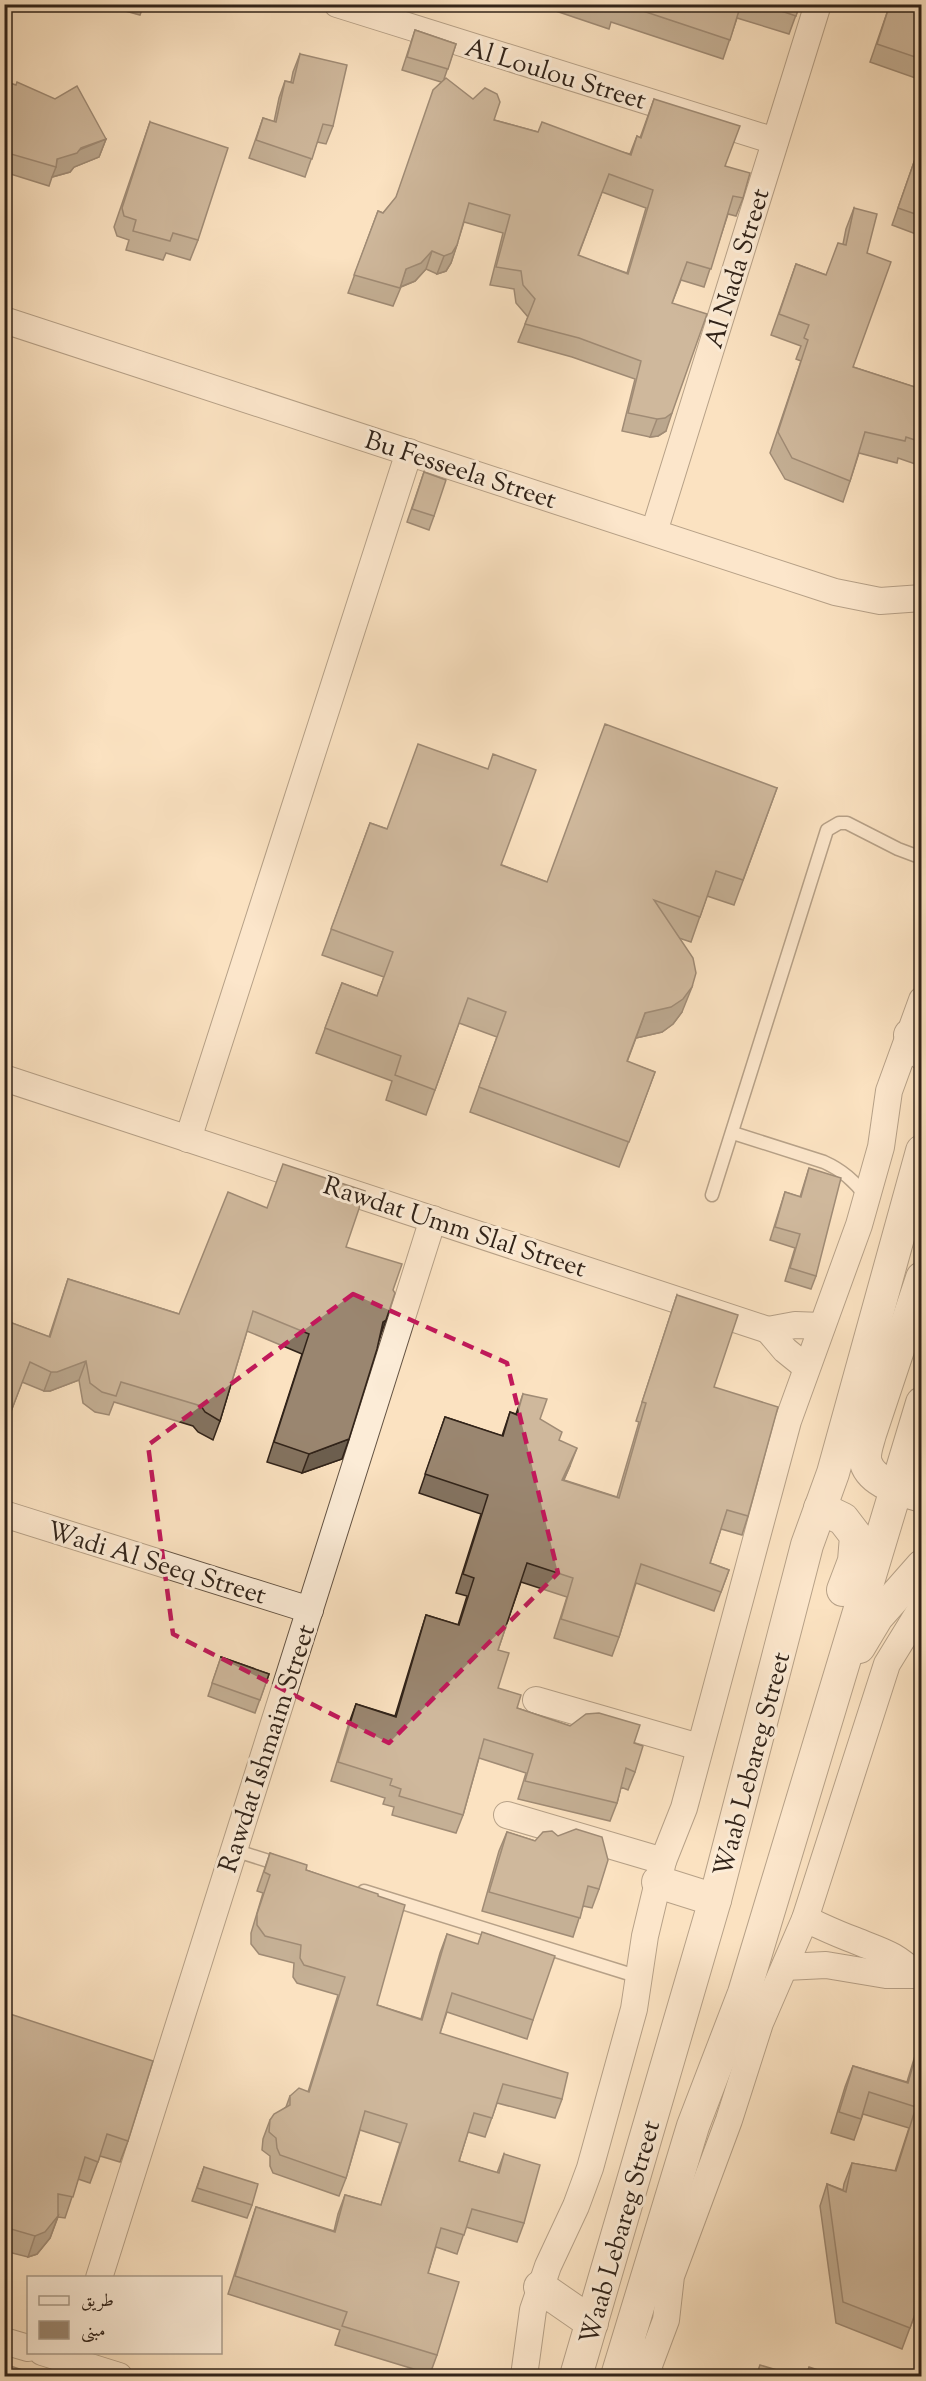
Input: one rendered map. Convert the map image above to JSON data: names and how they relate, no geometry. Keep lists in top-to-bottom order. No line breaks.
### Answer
{"streets":{"street":["Al Loulou Street","Al Nada Street","Bu Fesseela Street","Rawdat Umm Slal Street","Wadi Al Seeq Street","Rawdat Ishmaim Street","Waab Lebareg Street"]},"crossings":[["Al Loulou Street","Al Nada Street"],["Al Nada Street","Bu Fesseela Street"],["Rawdat Umm Slal Street","Rawdat Ishmaim Street"],["Wadi Al Seeq Street","Rawdat Ishmaim Street"]],"legend":["طريق","مبنى"]}
